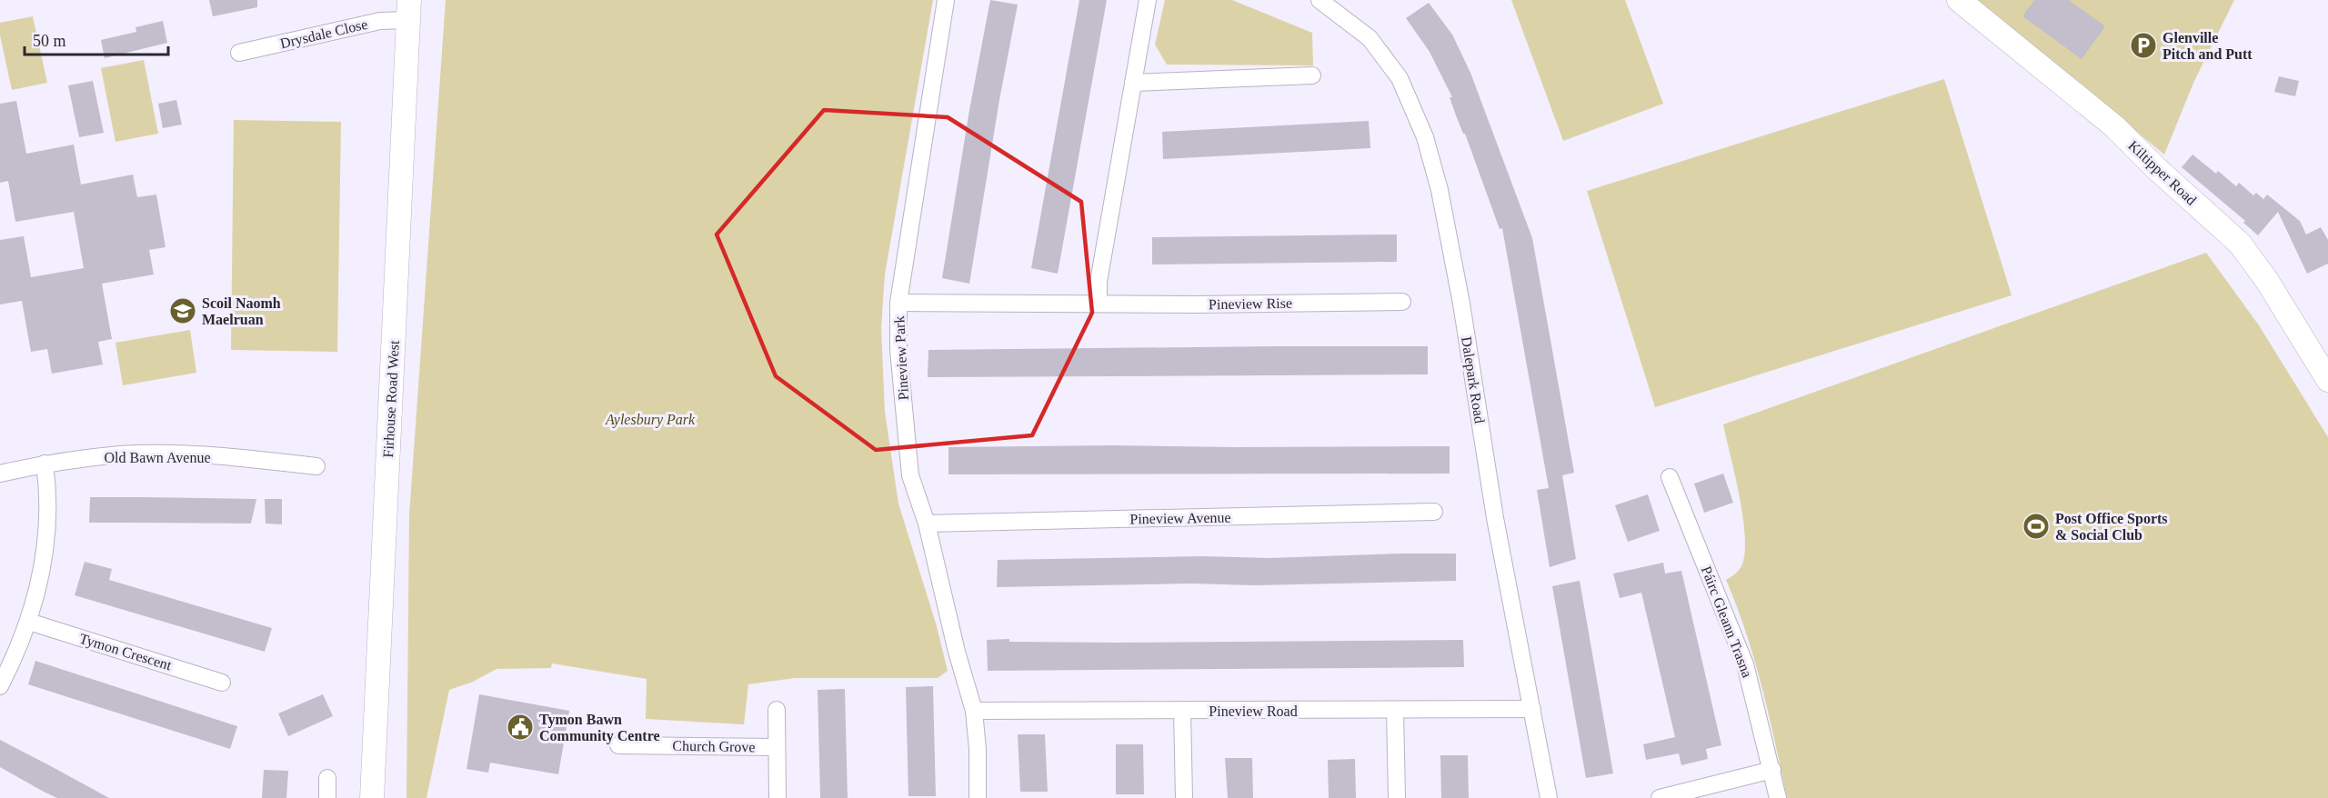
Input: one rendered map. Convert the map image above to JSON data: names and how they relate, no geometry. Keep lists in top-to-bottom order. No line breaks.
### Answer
{"streets":{"street":["Drysdale Close","Kiltipper Road","Pineview Rise","Pineview Park","Dalepark Road","Firhouse Road West","Old Bawn Avenue","Pineview Avenue","Páirc Gleann Trasna","Tymon Crescent","Pineview Road","Church Grove"]},"crossings":[["Drysdale Close","Firhouse Road West"],["Pineview Rise","Pineview Park"],["Pineview Park","Pineview Avenue"],["Pineview Park","Pineview Road"],["Dalepark Road","Pineview Road"]],"parks":["Aylesbury Park"],"places":{"parking":["Glenville Pitch and Putt"],"school or university":["Scoil Naomh Maelruan"],"sports":["Post Office Sports & Social Club"],"public building":["Tymon Bawn Community Centre"]},"scale_bar":"50 m"}
